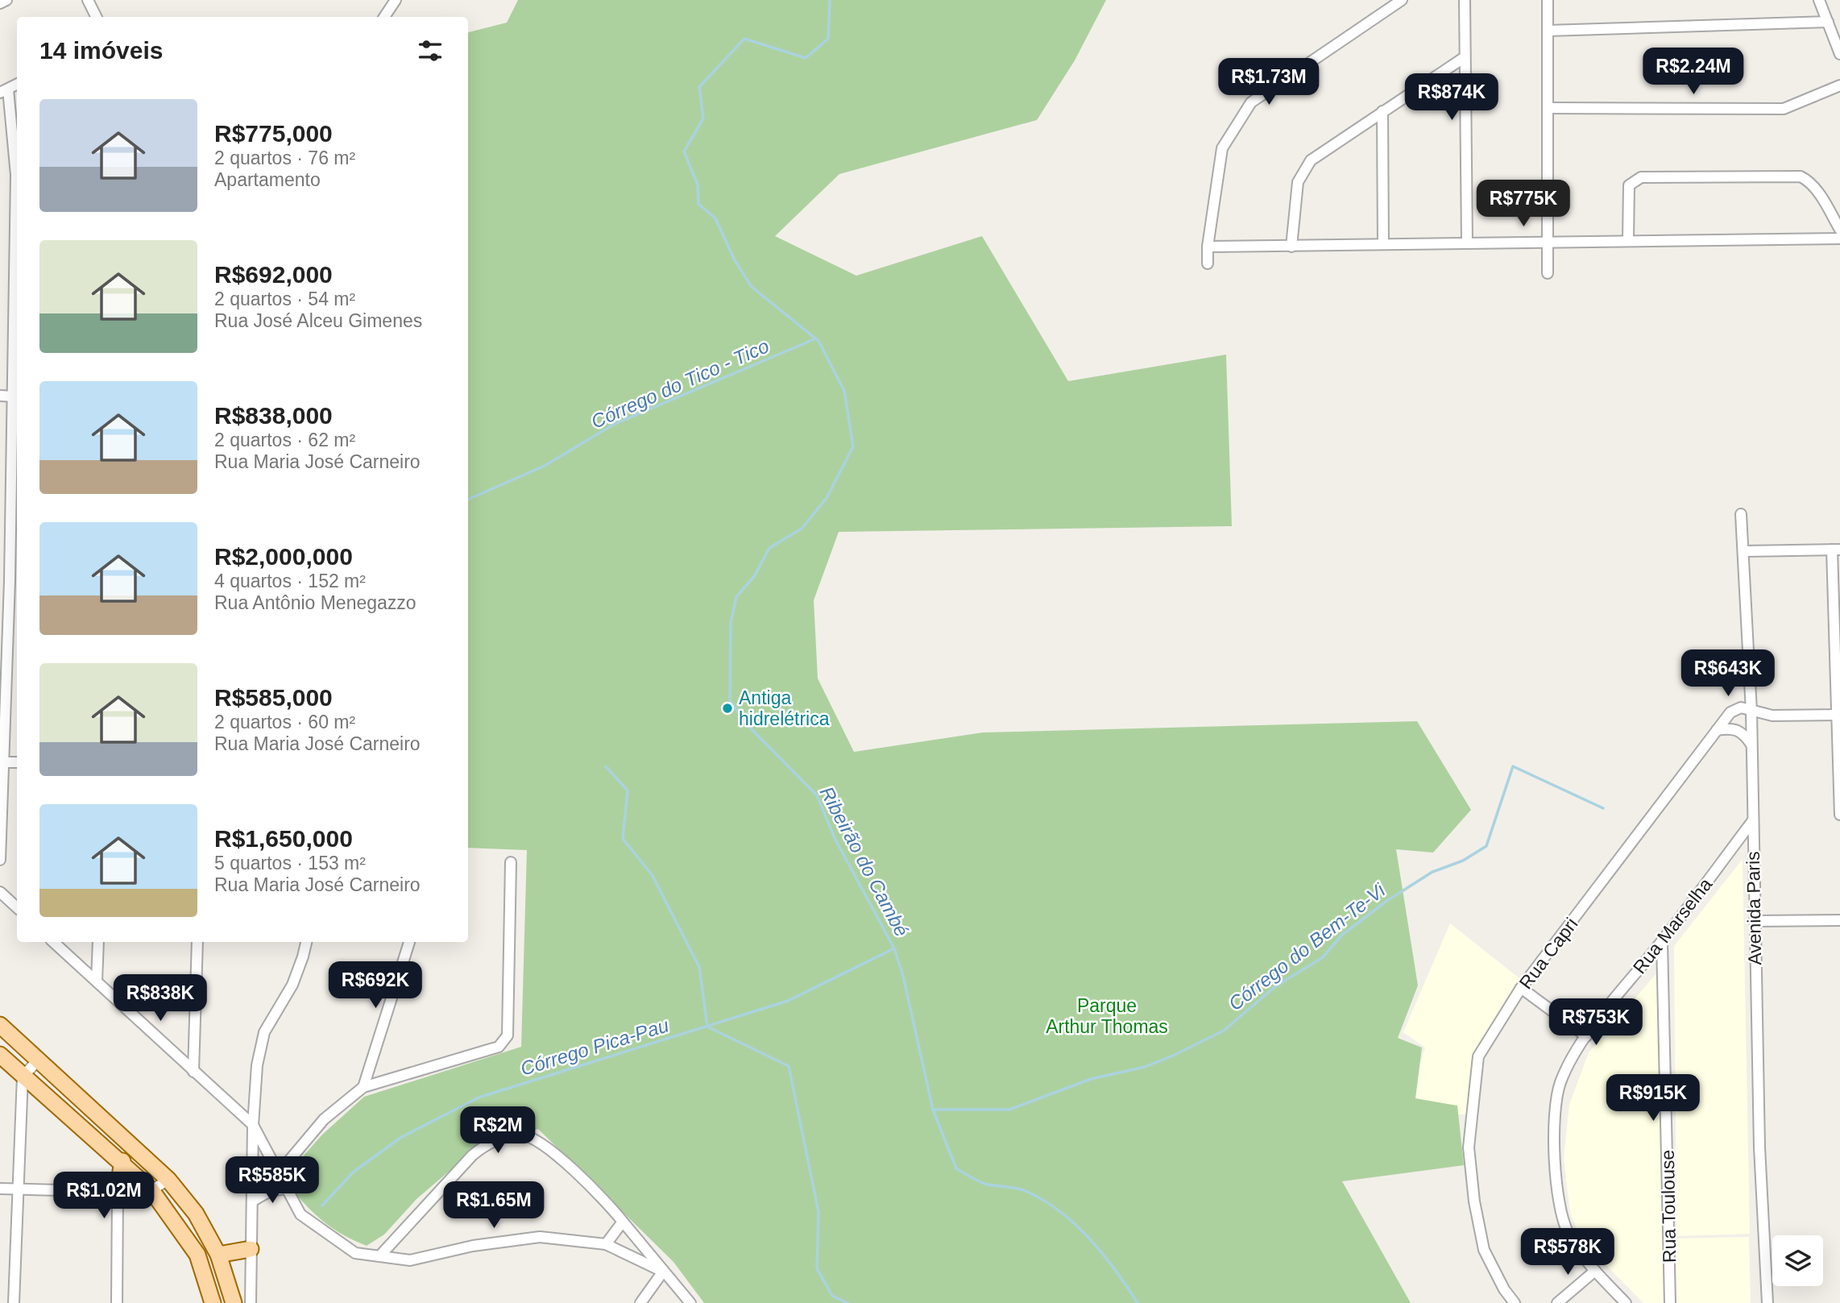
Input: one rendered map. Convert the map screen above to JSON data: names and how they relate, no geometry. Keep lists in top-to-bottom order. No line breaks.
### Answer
{"streets":{"street":["Avenida Paris","Rua Marselha","Rua Capri","Rua Toulouse"]},"crossings":[["Avenida Paris","Rua Marselha"],["Avenida Paris","Rua Capri"],["Rua Marselha","Rua Toulouse"]],"water":["Córrego do Tico - Tico","Ribeirão do Cambé","Córrego do Bem-Te-Vi","Córrego Pica-Pau"],"parks":["Parque Arthur Thomas"],"places":["Antiga hidrelétrica"],"page":{"heading":"14 imóveis","price":["R$2.24M","R$1.73M","R$874K","R$775K","R$643K","R$692K","R$838K","R$753K","R$915K","R$2M","R$585K","R$1.02M","R$1.65M","R$578K"],"list":[{"name":"R$775,000","note":"2 quartos · 76 m² · Apartamento"},{"name":"R$692,000","note":"2 quartos · 54 m² · Rua José Alceu Gimenes"},{"name":"R$838,000","note":"2 quartos · 62 m² · Rua Maria José Carneiro"},{"name":"R$2,000,000","note":"4 quartos · 152 m² · Rua Antônio Menegazzo"},{"name":"R$585,000","note":"2 quartos · 60 m² · Rua Maria José Carneiro"},{"name":"R$1,650,000","note":"5 quartos · 153 m² · Rua Maria José Carneiro"}]}}
